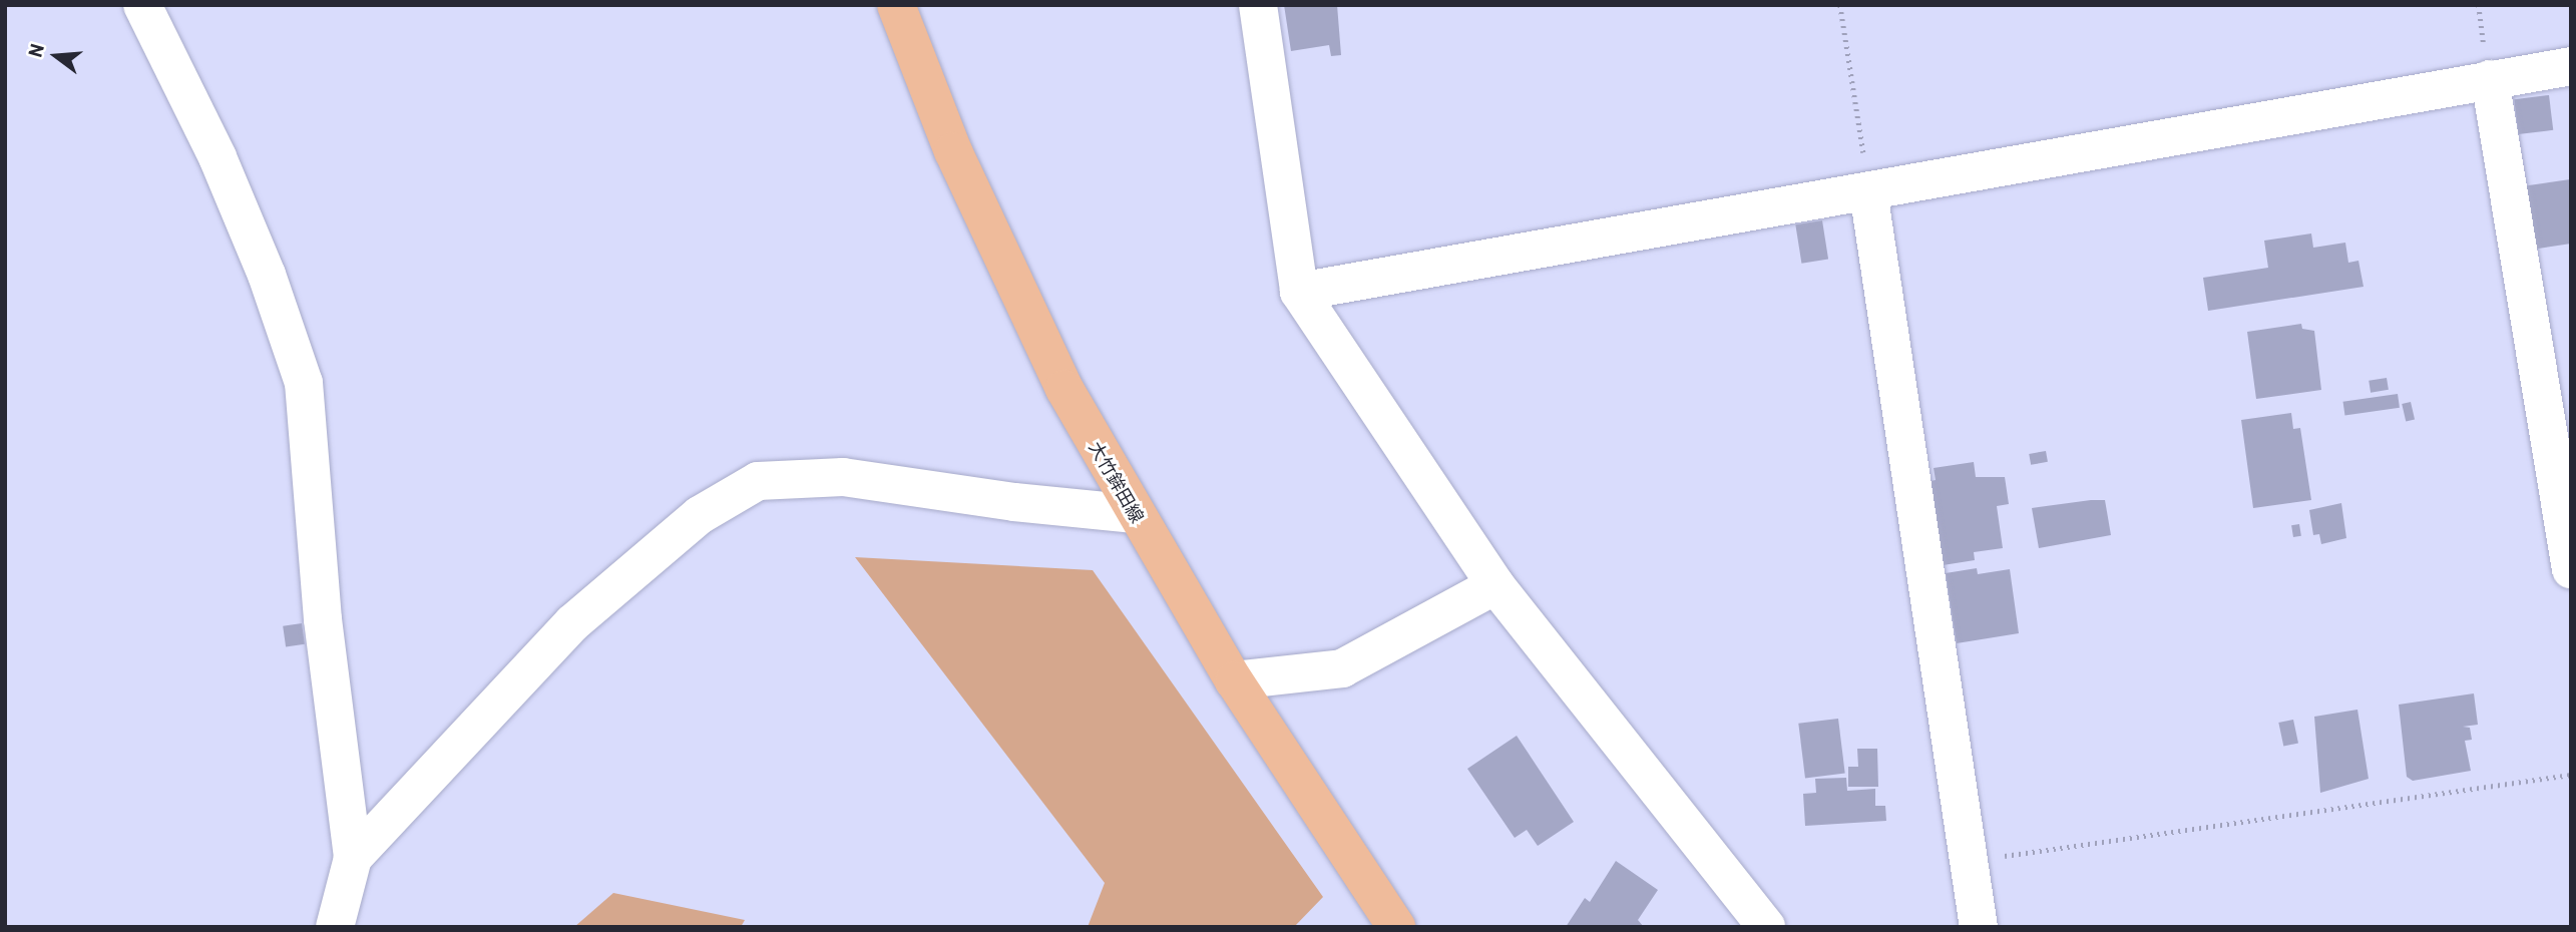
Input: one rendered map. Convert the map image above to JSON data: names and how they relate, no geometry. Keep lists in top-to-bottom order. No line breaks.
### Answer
{"streets":{"main road":["大竹鉾田線"]},"north":"left"}
